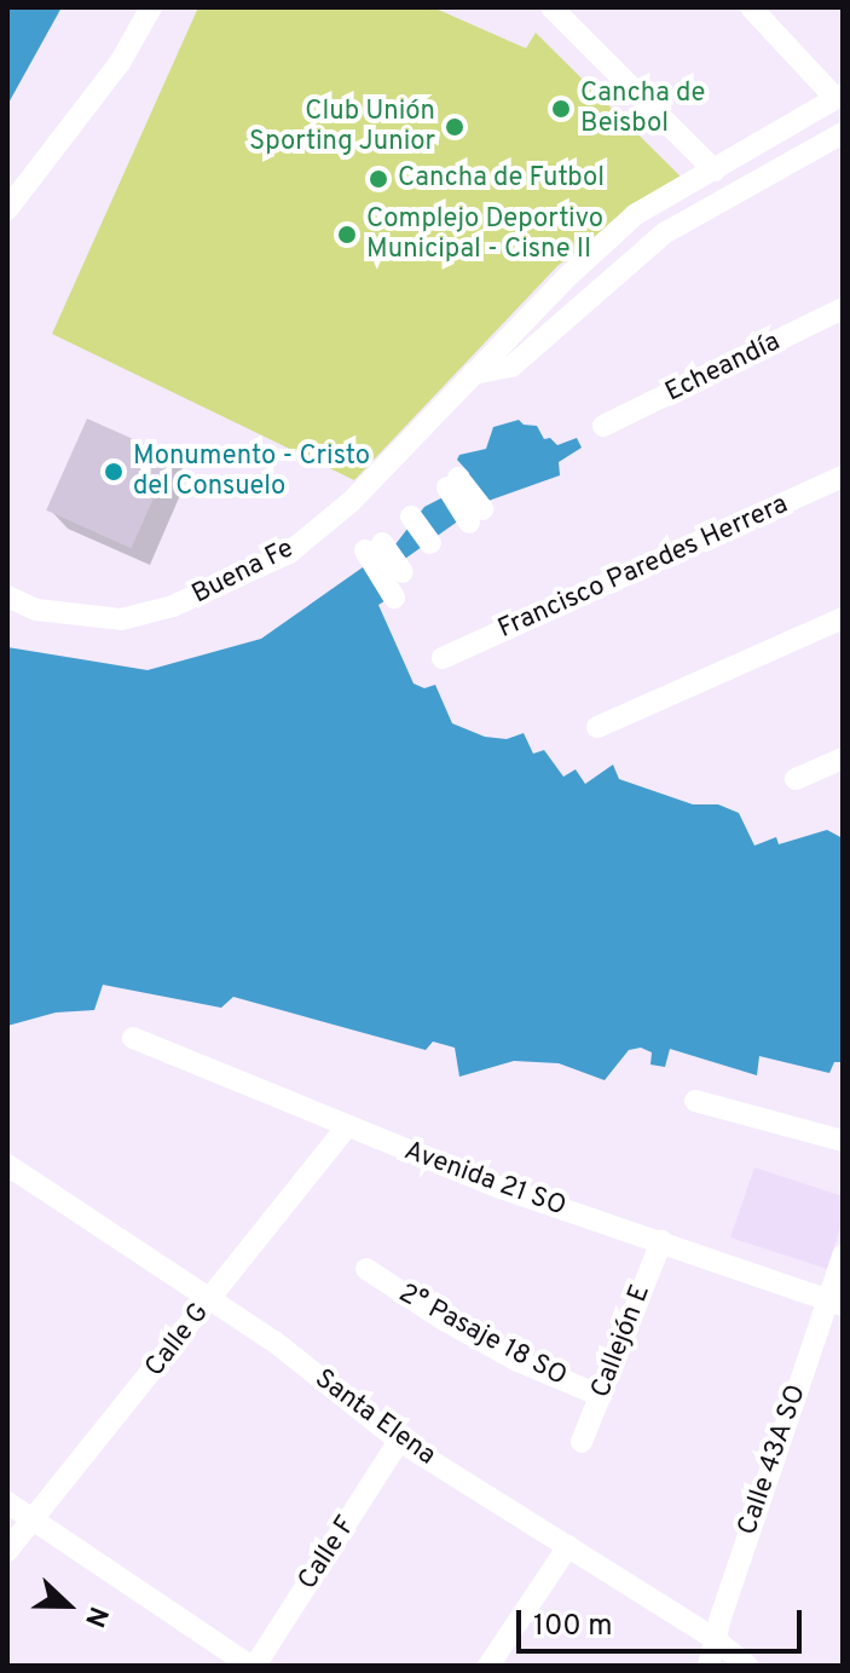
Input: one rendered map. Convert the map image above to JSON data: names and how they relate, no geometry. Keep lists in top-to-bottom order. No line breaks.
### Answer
{"streets":{"street":["Echeandía","Francisco Paredes Herrera","Buena Fe","Avenida 21 SO","2° Pasaje 18 SO","Calle G","Callejón E","Santa Elena","Calle 43A SO","Calle F"]},"crossings":[["Avenida 21 SO","Calle G"],["Avenida 21 SO","Callejón E"],["Avenida 21 SO","Calle 43A SO"],["2° Pasaje 18 SO","Callejón E"],["Calle G","Santa Elena"],["Santa Elena","Calle 43A SO"],["Santa Elena","Calle F"]],"places":["Cancha de Beisbol","Club Unión Sporting Junior","Cancha de Futbol","Complejo Deportivo Municipal - Cisne II","Monumento - Cristo del Consuelo"],"scale_bar":"100 m","north":"right"}
